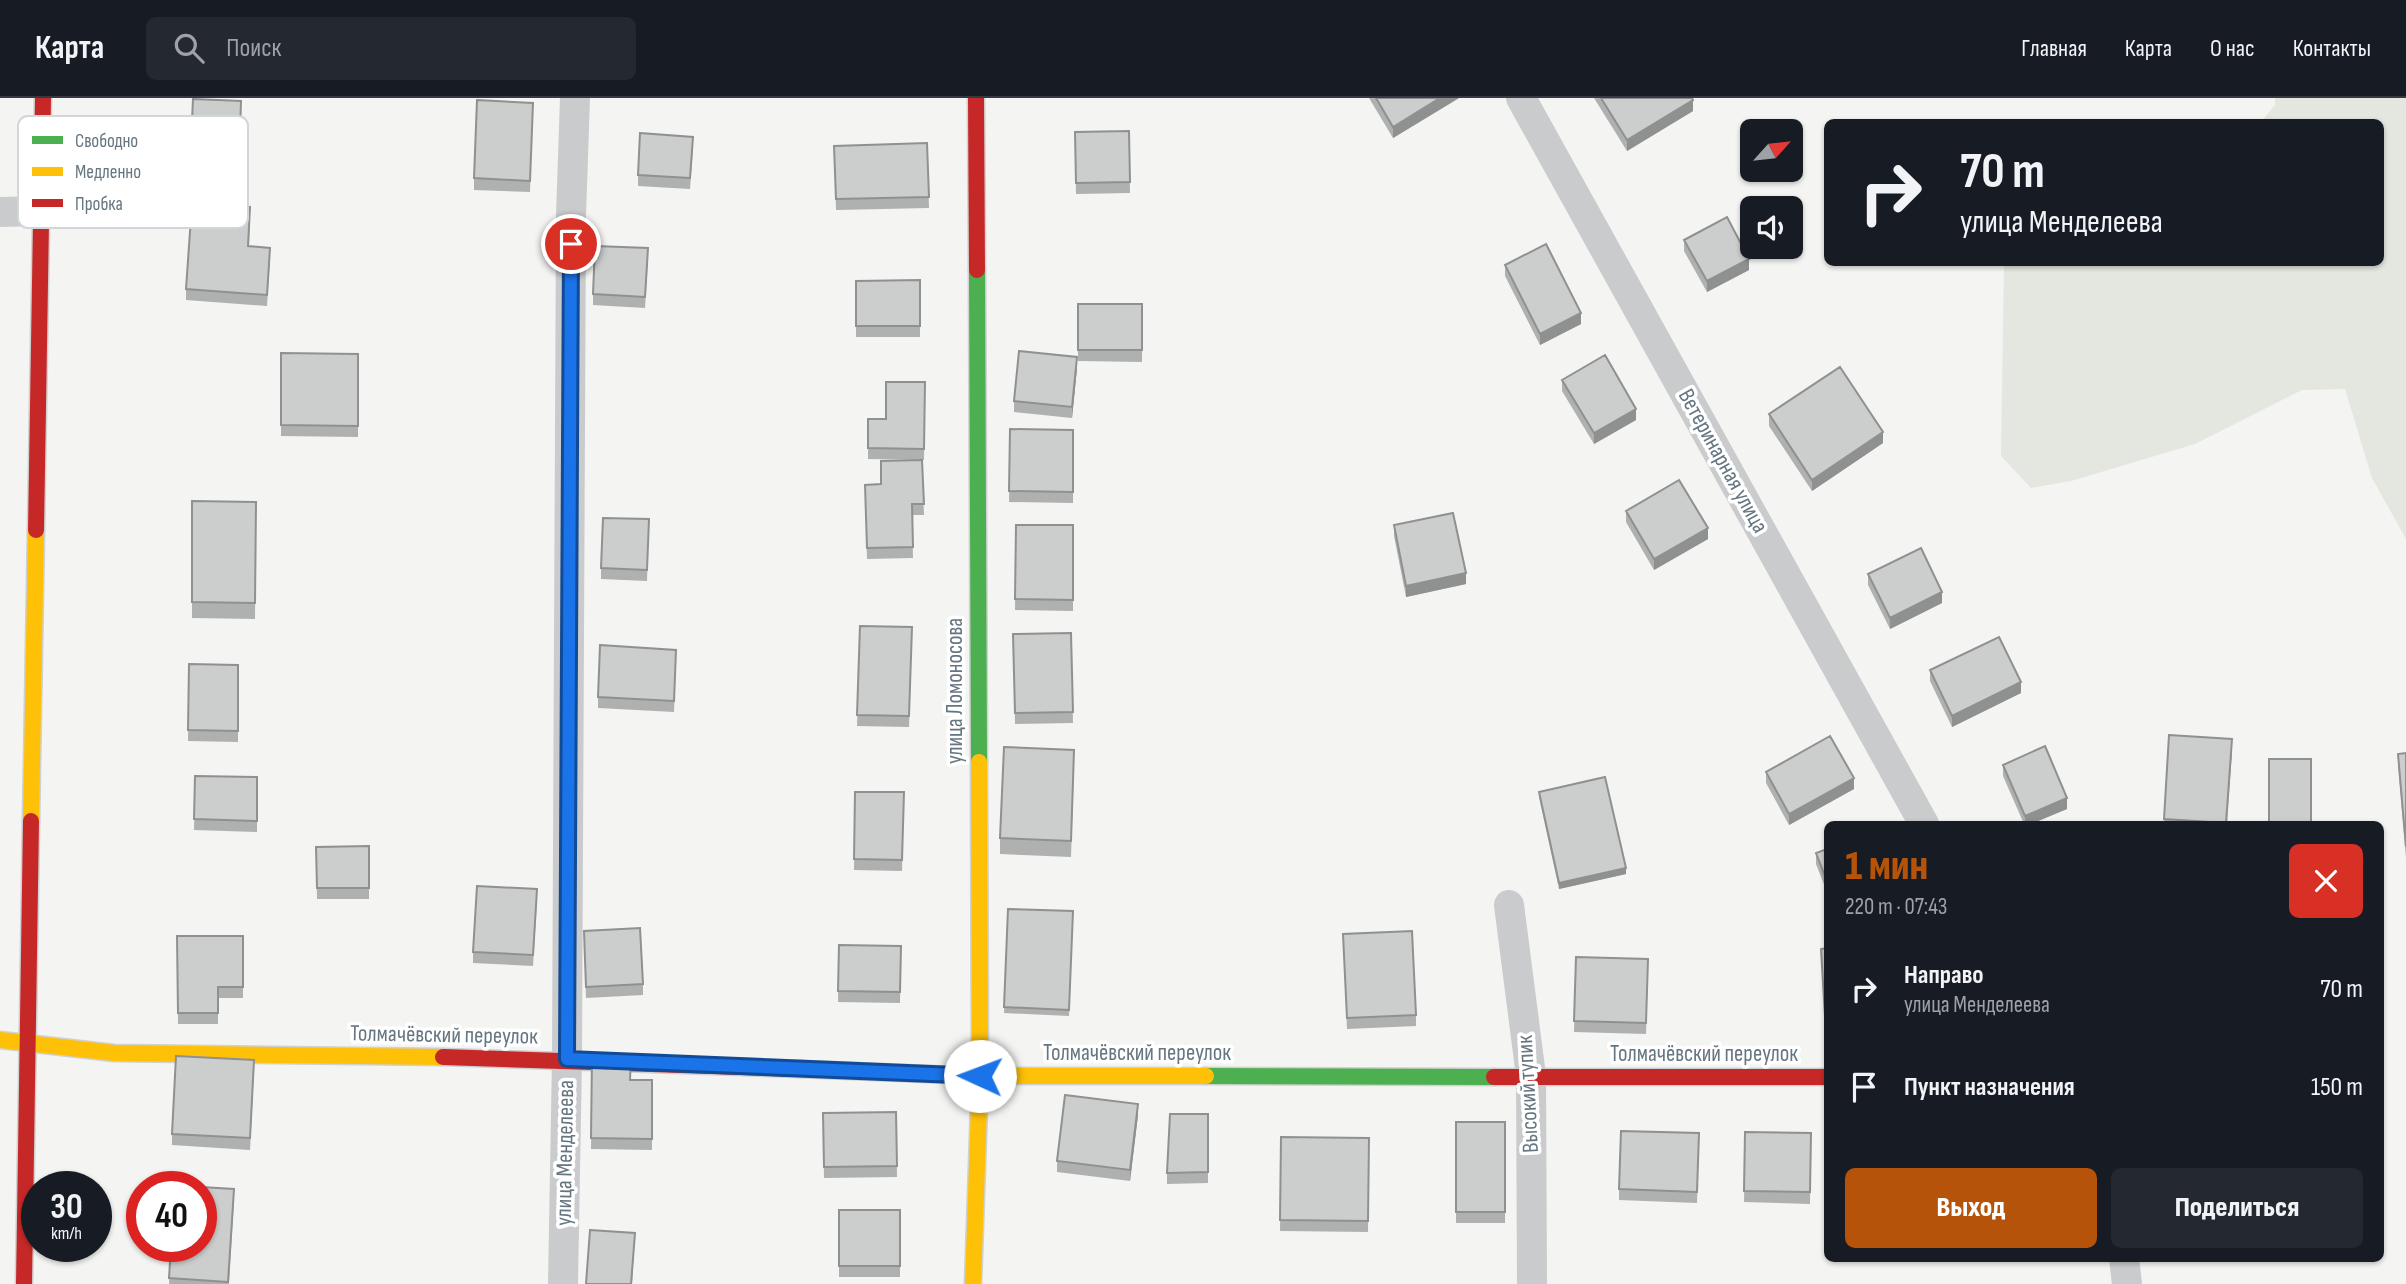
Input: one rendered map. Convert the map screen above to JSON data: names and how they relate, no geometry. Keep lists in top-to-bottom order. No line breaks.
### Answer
{"streets":{"street":["Ветеринарная улица","улица Ломоносова","Толмачёвский переулок","Высокий тупик","улица Менделеева"]},"crossings":[["улица Ломоносова","Толмачёвский переулок"],["Толмачёвский переулок","Высокий тупик"],["Толмачёвский переулок","улица Менделеева"]],"legend":["Свободно","Медленно","Пробка"],"north":"top right","page":{"header":"Карта","search":"Поиск","nav":["Главная","Карта","О нас","Контакты"],"turn":["70 m","улица Менделеева"],"heading":["1 мин","220 m · 07:43"],"list":[{"name":"Направо","note":"улица Менделеева","value":"70 m"},{"name":"Пункт назначения","value":"150 m"}],"buttons":["Выход","Поделиться"],"speed":"30 km/h","limit":"40"}}
